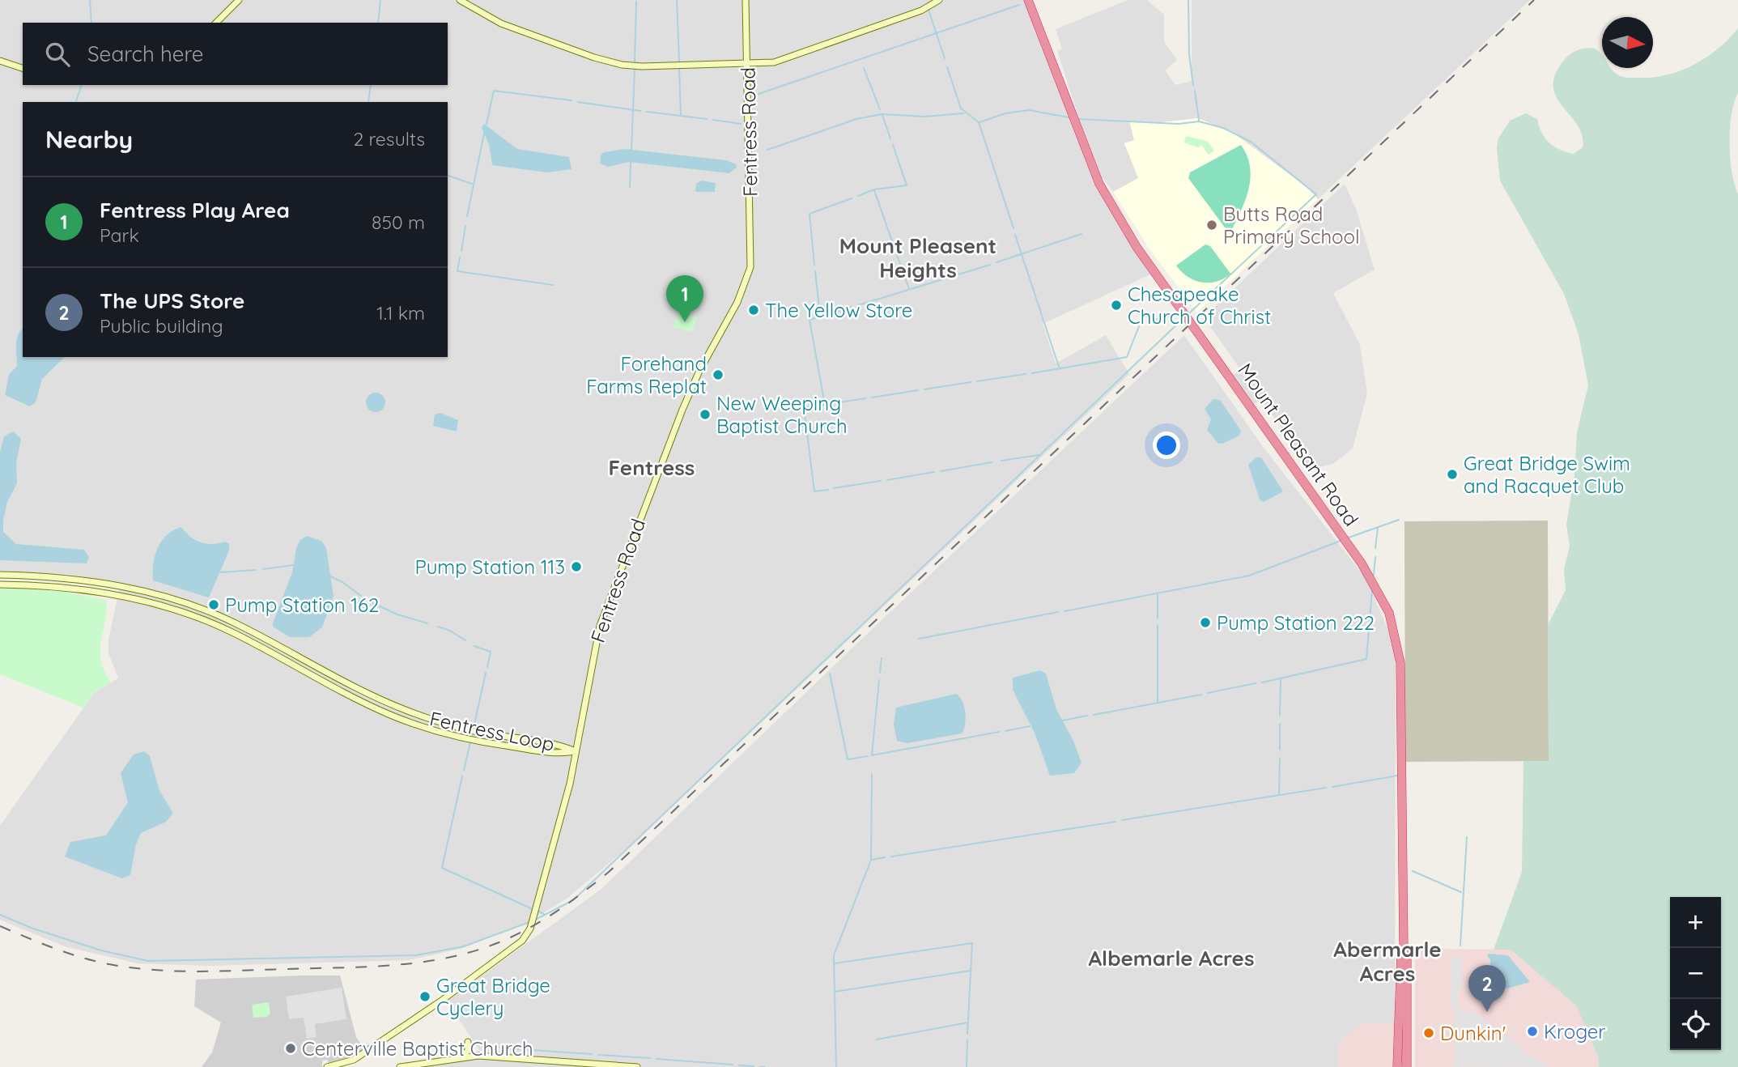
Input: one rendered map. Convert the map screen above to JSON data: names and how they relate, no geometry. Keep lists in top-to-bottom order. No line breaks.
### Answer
{"streets":{"highway":["Mount Pleasant Road"],"street":["Fentress Road","Fentress Loop"]},"crossings":[["Fentress Road","Fentress Loop"]],"districts":["Mount Pleasent Heights","Fentress","Abermarle Acres","Albemarle Acres"],"places":["Butts Road Primary School","Chesapeake Church of Christ","The Yellow Store","Forehand Farms Replat","New Weeping Baptist Church","Great Bridge Swim and Racquet Club","Pump Station 113","Pump Station 162","Pump Station 222","Great Bridge Cyclery","Kroger","Dunkin'","Centerville Baptist Church"],"north":"right","page":{"search":"Search here","heading":["Nearby","2 results"],"list":[{"mark":"1","name":"Fentress Play Area","note":"Park","value":"850 m"},{"mark":"2","name":"The UPS Store","note":"Public building","value":"1.1 km"}],"pins":["1","2"],"map_buttons":["+","−"]}}
